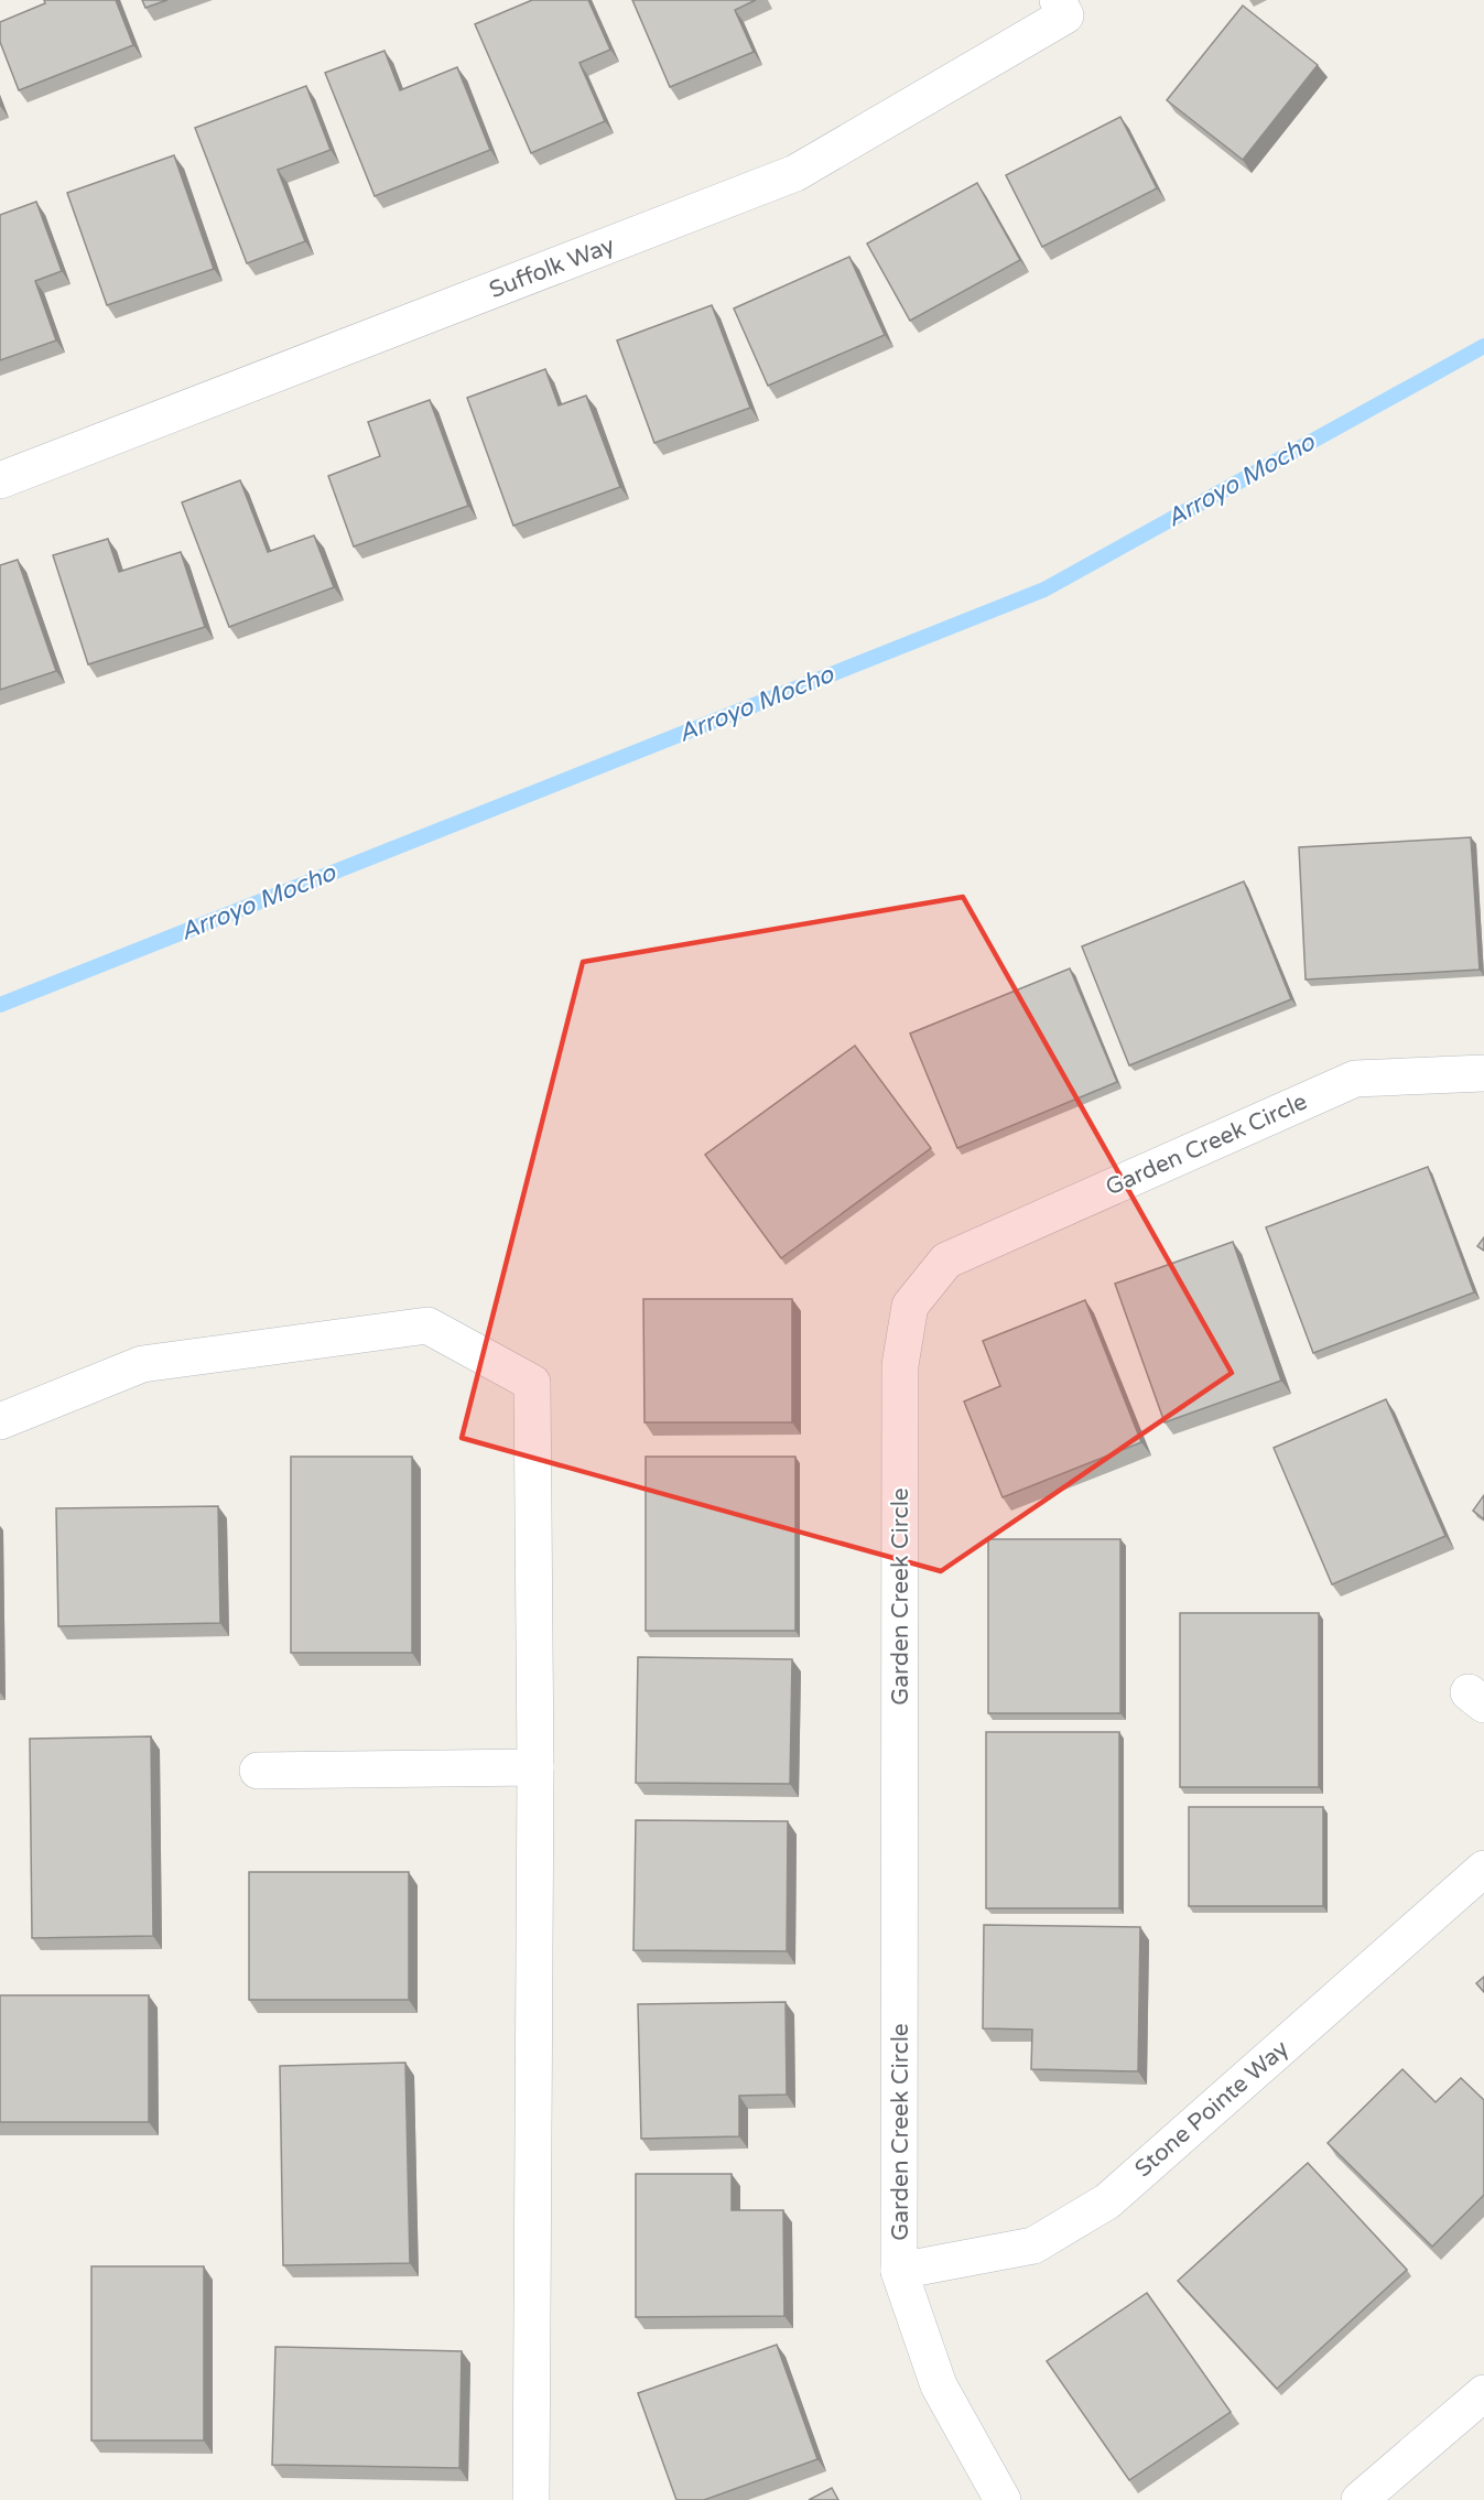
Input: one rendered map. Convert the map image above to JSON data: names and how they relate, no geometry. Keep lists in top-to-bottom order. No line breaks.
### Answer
{"streets":{"street":["Suffolk Way","Garden Creek Circle","Stone Pointe Way"]},"crossings":[["Garden Creek Circle","Stone Pointe Way"]],"water":["Arroyo Mocho"]}
